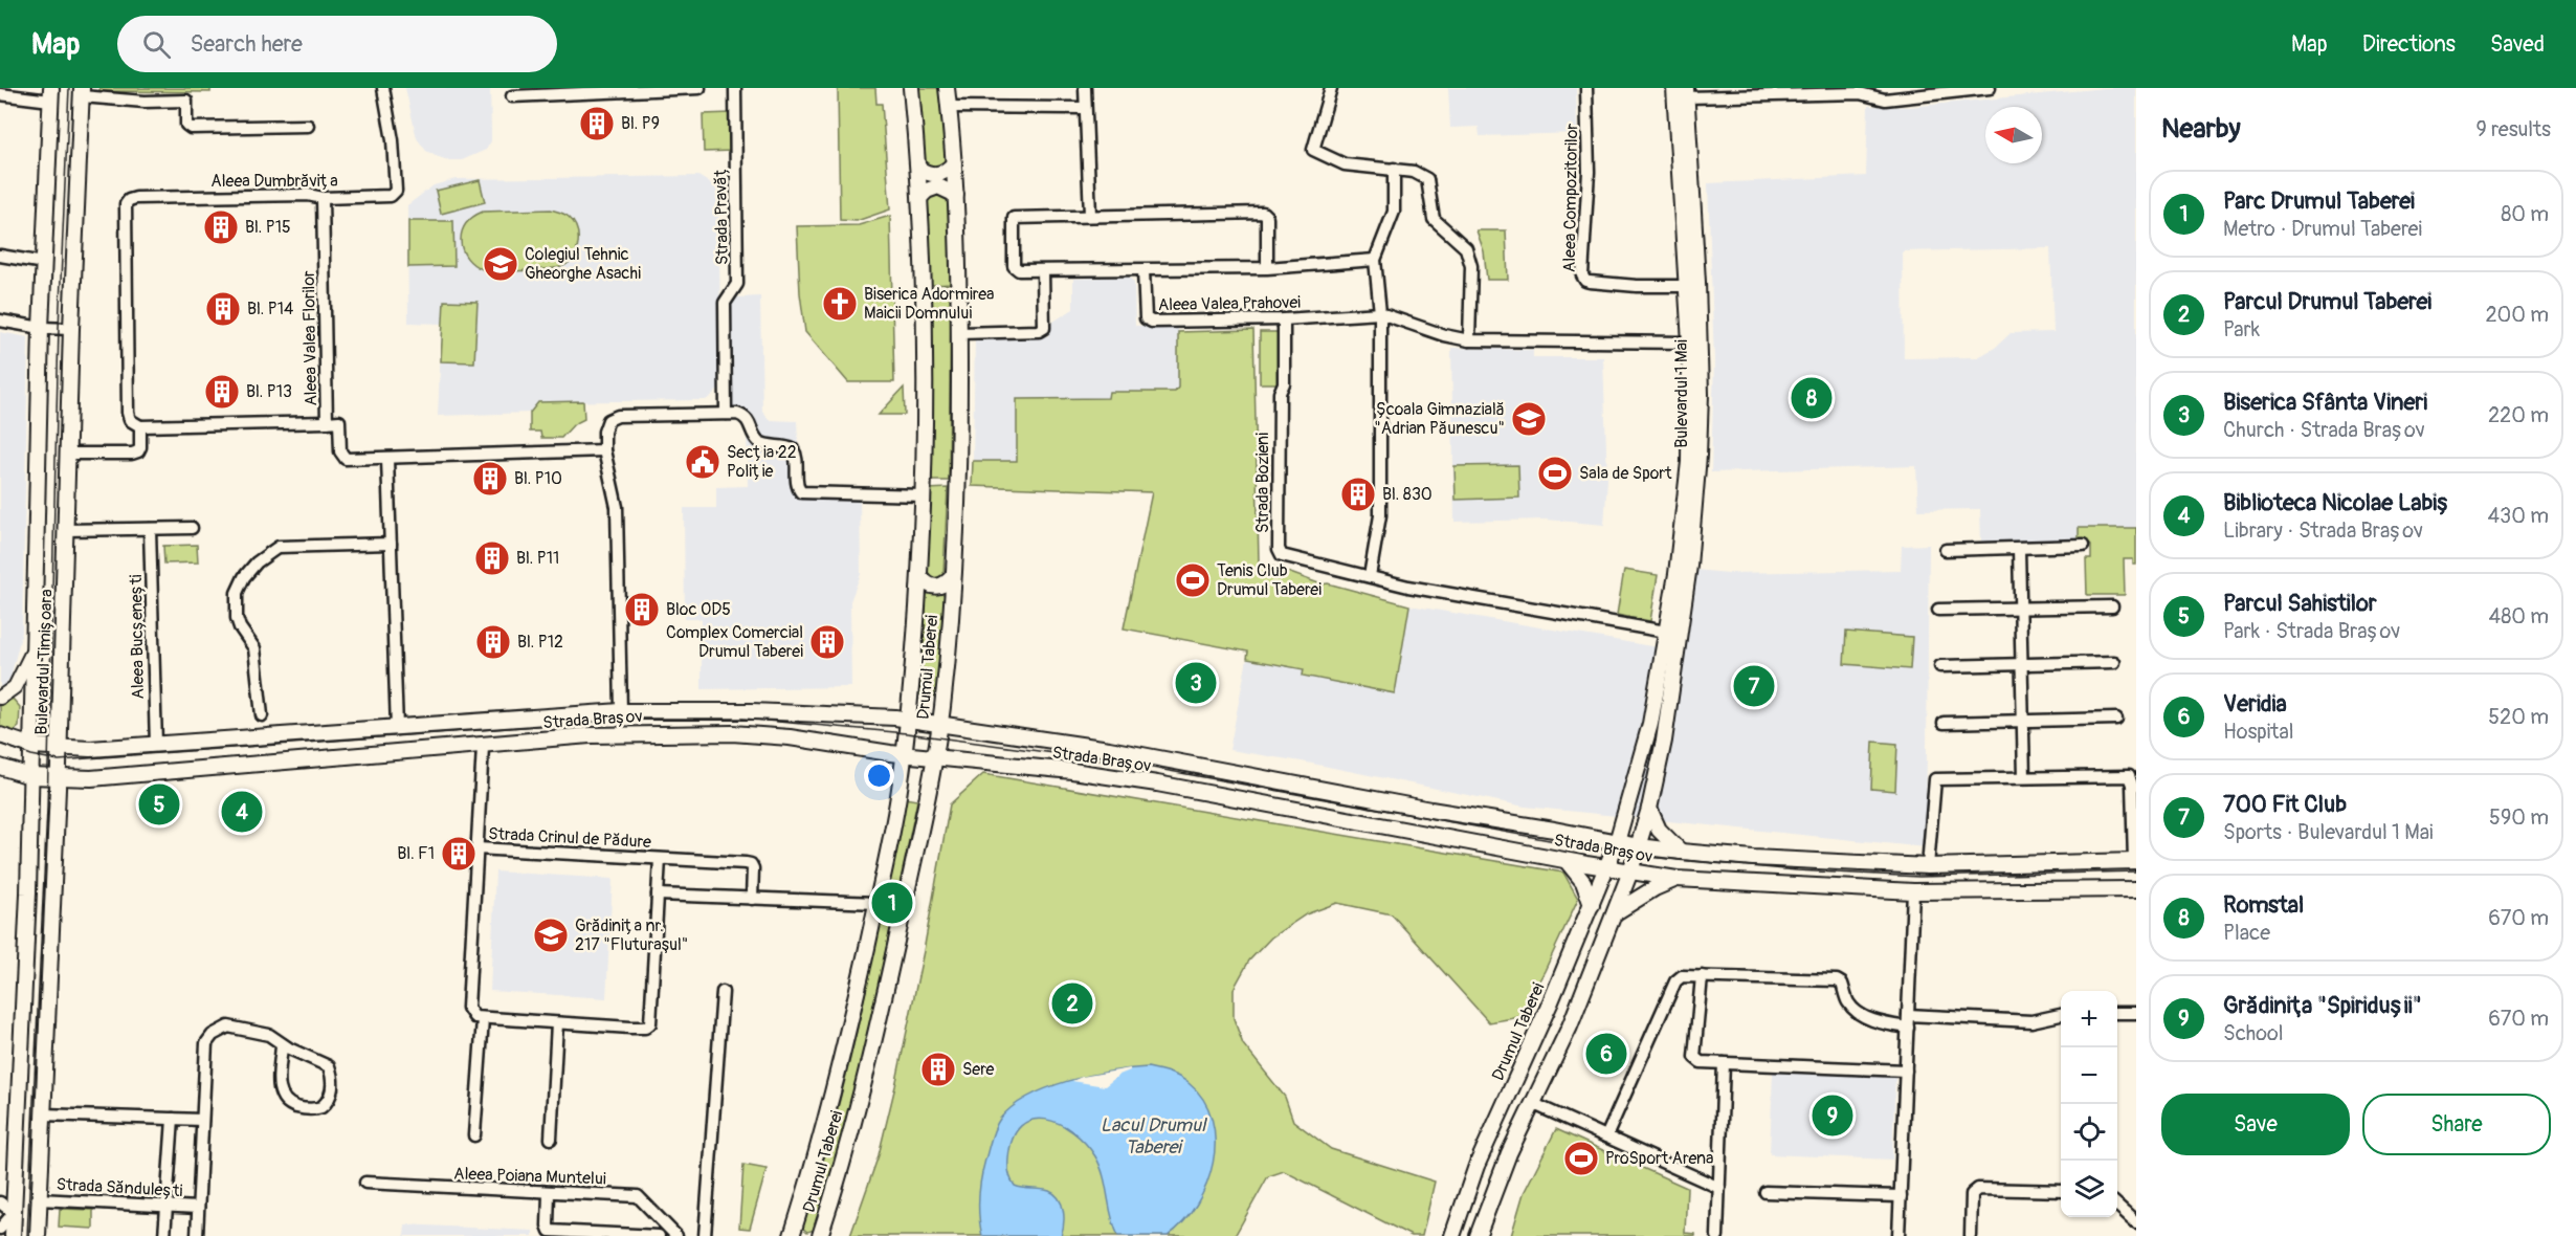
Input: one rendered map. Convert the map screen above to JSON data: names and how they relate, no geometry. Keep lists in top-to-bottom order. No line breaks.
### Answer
{"streets":{"main road":["Bulevardul 1 Mai","Bulevardul Timișoara","Drumul Taberei","Strada Brașov"],"street":["Aleea Dumbrăvița","Aleea Compozitorilor","Strada Pravăț","Aleea Valea Prahovei","Aleea Valea Florilor","Strada Bozieni","Aleea Bucșenești","Strada Crinul de Pădure","Aleea Poiana Muntelui","Strada Săndulești"]},"crossings":[["Aleea Dumbrăvița","Aleea Valea Florilor"],["Aleea Compozitorilor","Bulevardul 1 Mai"],["Aleea Valea Prahovei","Bulevardul 1 Mai"],["Aleea Valea Prahovei","Strada Bozieni"],["Bulevardul 1 Mai","Strada Bozieni"],["Bulevardul 1 Mai","Drumul Taberei"],["Bulevardul 1 Mai","Strada Brașov"],["Aleea Bucșenești","Strada Brașov"],["Bulevardul Timișoara","Strada Brașov"],["Bulevardul Timișoara","Strada Săndulești"],["Drumul Taberei","Strada Brașov"],["Strada Brașov","Strada Crinul de Pădure"]],"water":["Lacul Drumul Taberei"],"places":{"building":["Bl. P9","Bl. P15","Bl. P14","Bl. P13","Bl. P10","Bl. 830","Bl. P11","Bloc OD5","Bl. P12","Complex Comercial Drumul Taberei","Bl. F1","Sere"],"school or university":["Colegiul Tehnic Gheorghe Asachi","Școala Gimnazială \"Adrian Păunescu\"","Grădinița nr. 217 \"Fluturaşul\""],"church":["Biserica Adormirea Maicii Domnului"],"public building":["Secția 22 Poliție"],"sports":["Sala de Sport","Tenis Club Drumul Taberei","ProSport Arena"]},"north":"left","page":{"header":"Map","search":"Search here","nav":["Map","Directions","Saved"],"heading":["Nearby","9 results"],"list":[{"mark":"1","name":"Parc Drumul Taberei","note":"Metro · Drumul Taberei","value":"80 m"},{"mark":"2","name":"Parcul Drumul Taberei","note":"Park","value":"200 m"},{"mark":"3","name":"Biserica Sfânta Vineri","note":"Church · Strada Brașov","value":"220 m"},{"mark":"4","name":"Biblioteca Nicolae Labiș","note":"Library · Strada Brașov","value":"430 m"},{"mark":"5","name":"Parcul Sahistilor","note":"Park · Strada Brașov","value":"480 m"},{"mark":"6","name":"Veridia","note":"Hospital","value":"520 m"},{"mark":"7","name":"700 Fit Club","note":"Sports · Bulevardul 1 Mai","value":"590 m"},{"mark":"8","name":"Romstal","note":"Place","value":"670 m"},{"mark":"9","name":"Grădiniţa \"Spiridușii\"","note":"School","value":"670 m"}],"pins":["8","3","7","5","4","1","2","6","9"],"map_buttons":["+","−"],"buttons":["Save","Share"]}}
